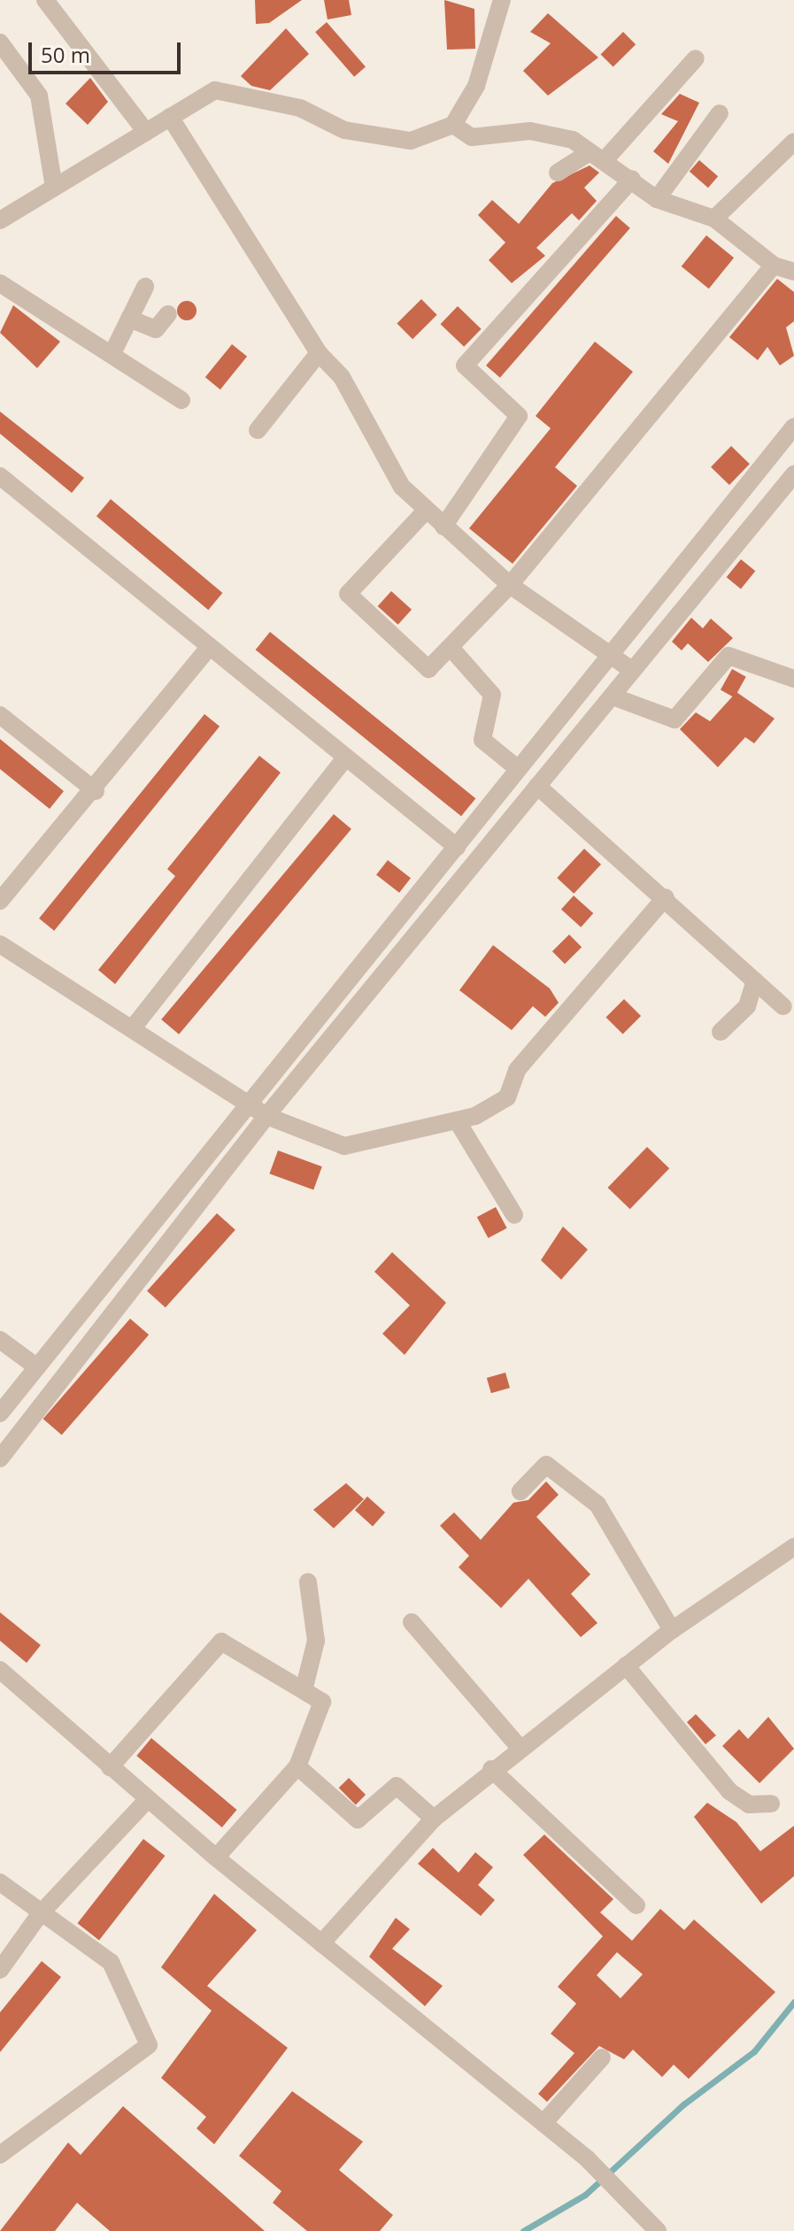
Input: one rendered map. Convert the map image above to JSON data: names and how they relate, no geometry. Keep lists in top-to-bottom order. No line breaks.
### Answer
{"scale_bar":"50 m"}
